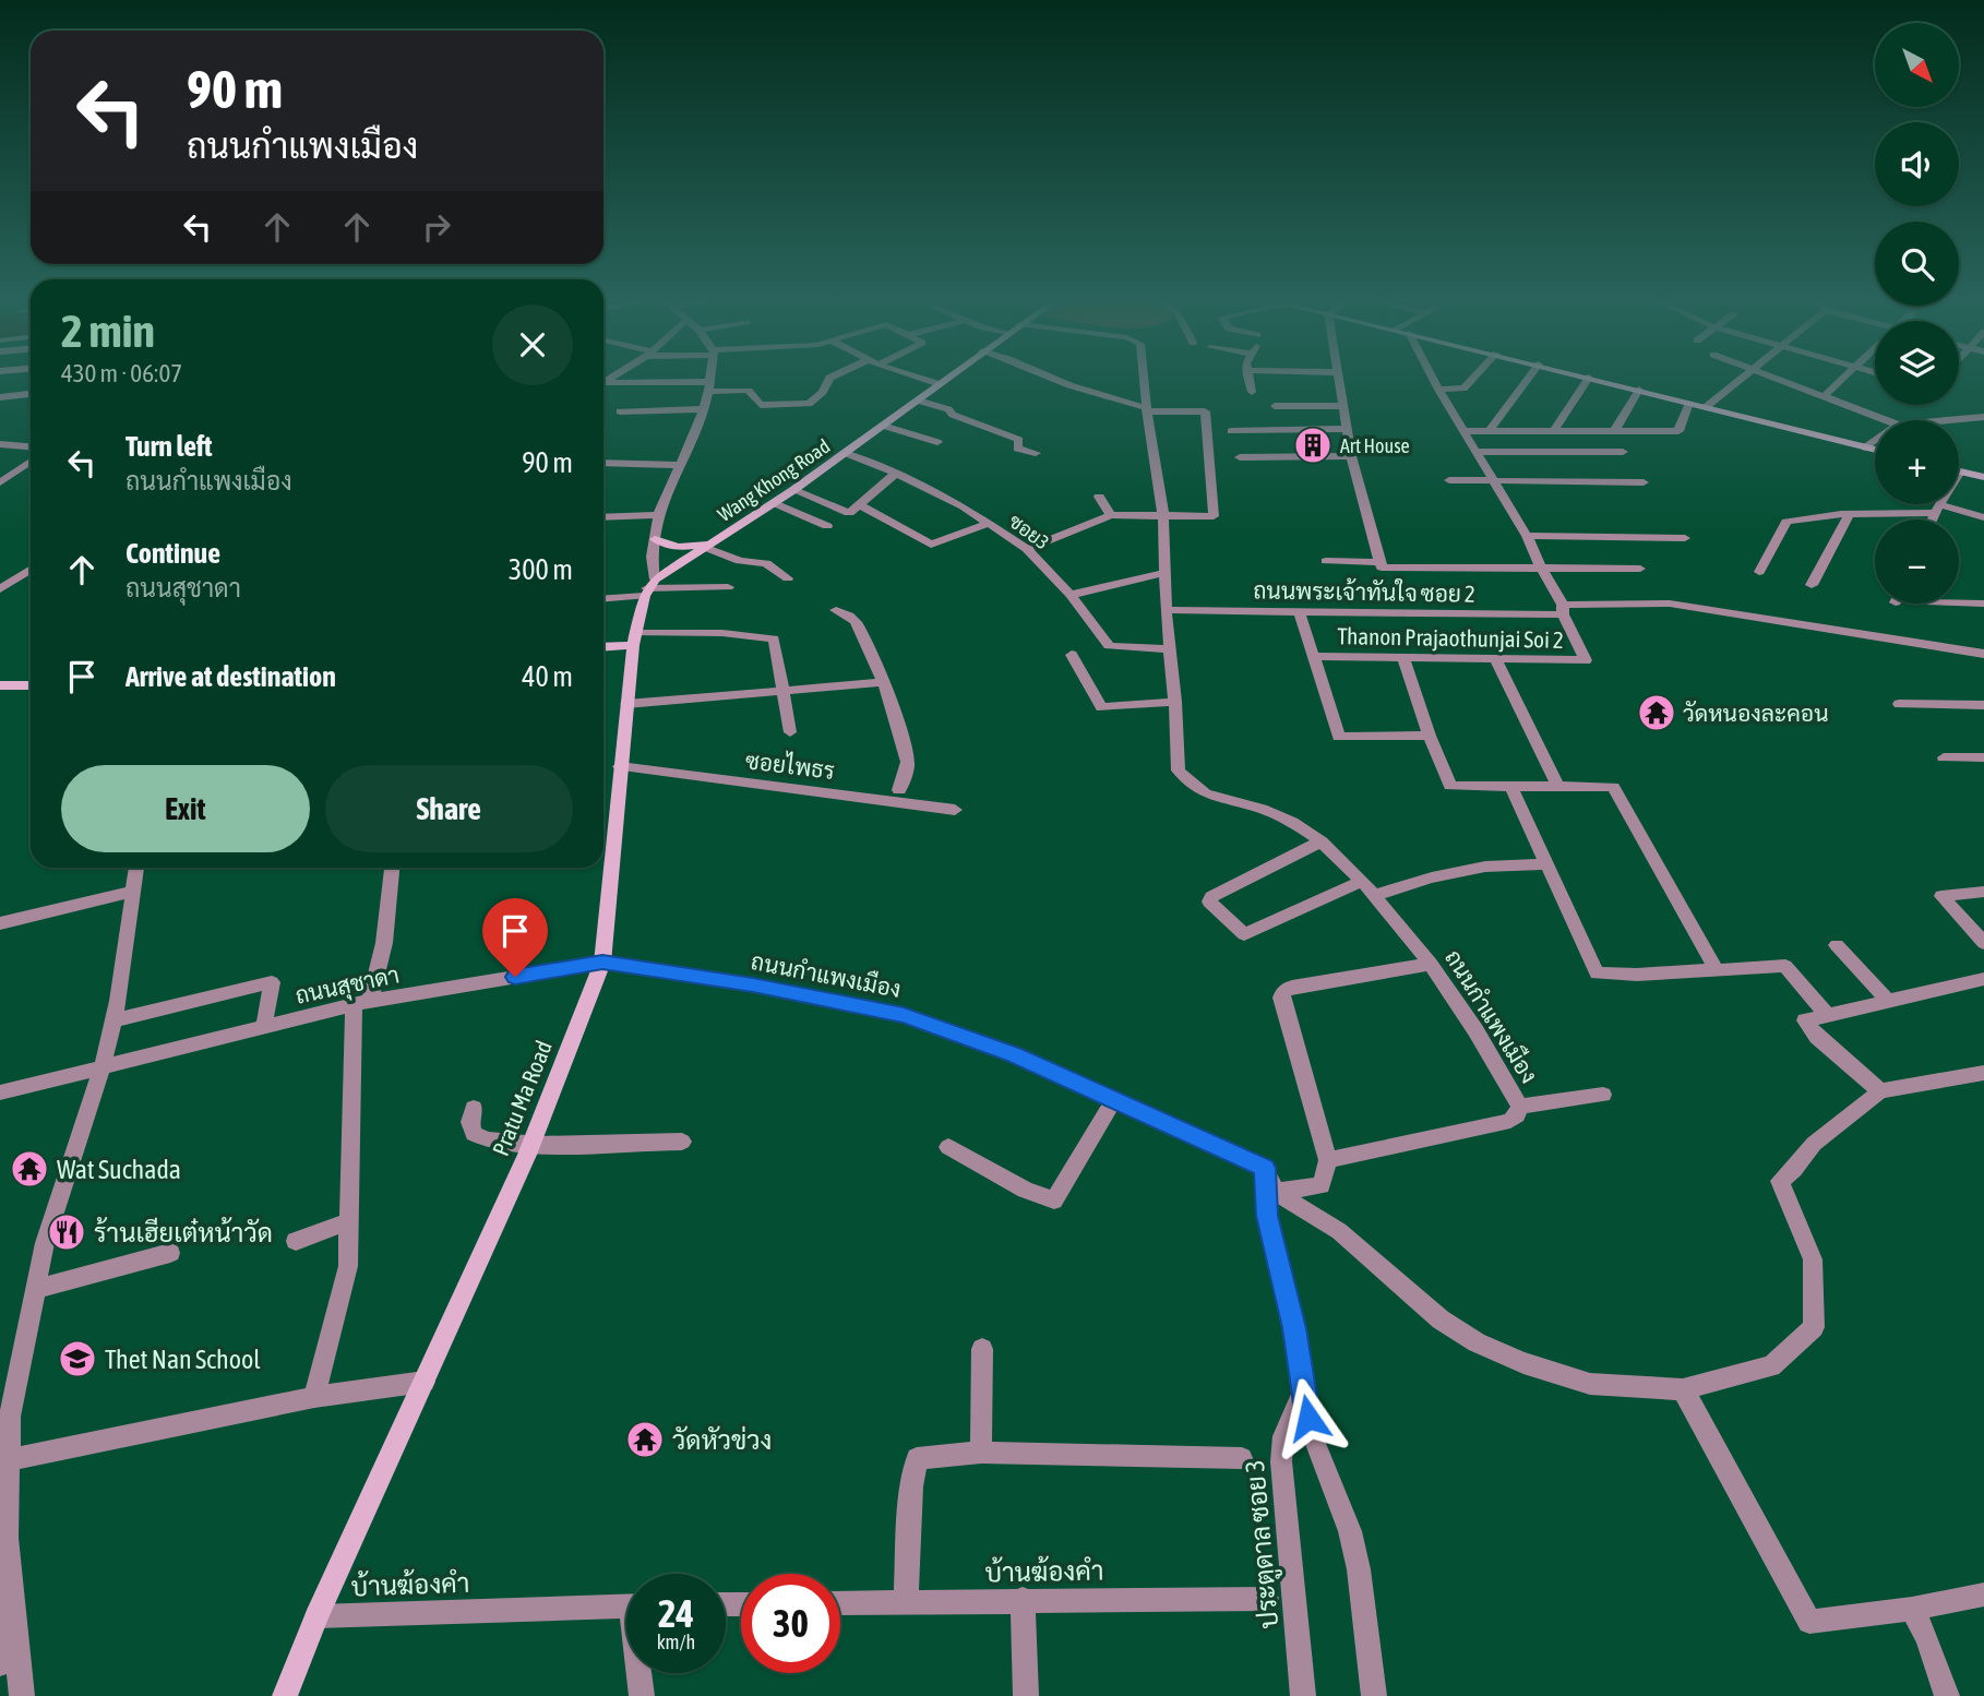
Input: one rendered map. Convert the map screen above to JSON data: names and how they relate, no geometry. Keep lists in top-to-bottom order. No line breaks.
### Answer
{"streets":{"main road":["Wang Khong Road","Pratu Ma Road"],"street":["ซอย3","ถนนพระเจ้าทันใจ ซอย 2","Thanon Prajaothunjai Soi 2","ซอยไพธร","ถนนกำแพงเมือง","ถนนสุชาดา","ประตูดาล ซอย 3","บ้านฆ้องคำ"]},"crossings":[["Wang Khong Road","ซอย3"],["Wang Khong Road","Pratu Ma Road"],["ซอย3","ถนนกำแพงเมือง"],["ถนนพระเจ้าทันใจ ซอย 2","Thanon Prajaothunjai Soi 2"],["ถนนพระเจ้าทันใจ ซอย 2","ถนนกำแพงเมือง"],["ซอยไพธร","Pratu Ma Road"],["ถนนกำแพงเมือง","ถนนสุชาดา"],["ถนนกำแพงเมือง","Pratu Ma Road"],["ถนนสุชาดา","Pratu Ma Road"],["Pratu Ma Road","บ้านฆ้องคำ"]],"places":{"building":["Art House"],"temple":["วัดหนองละคอน","Wat Suchada","วัดหัวข่วง"],"restaurant":["ร้านเฮียเต๋หน้าวัด"],"school or university":["Thet Nan School"]},"north":"bottom right","page":{"map_buttons":["+","−"],"turn":["90 m","ถนนกำแพงเมือง"],"heading":["2 min","430 m · 06:07"],"list":[{"name":"Turn left","note":"ถนนกำแพงเมือง","value":"90 m"},{"name":"Continue","note":"ถนนสุชาดา","value":"300 m"},{"name":"Arrive at destination","value":"40 m"}],"buttons":["Exit","Share"],"speed":"24 km/h","limit":"30"}}
